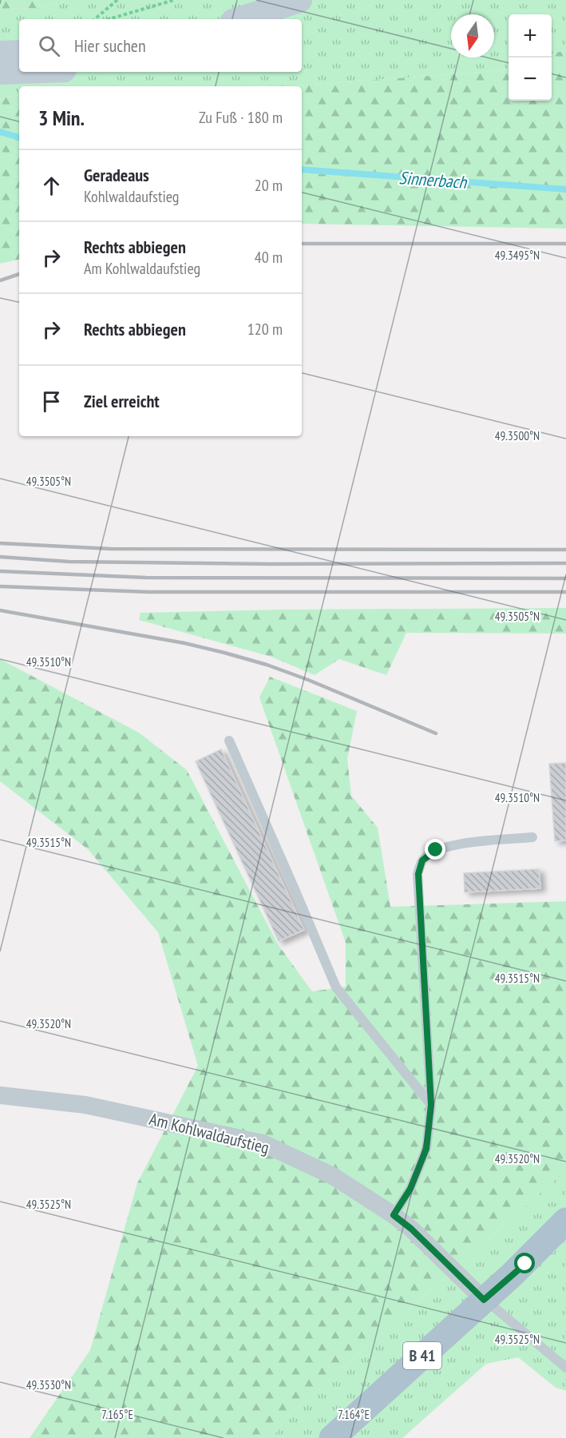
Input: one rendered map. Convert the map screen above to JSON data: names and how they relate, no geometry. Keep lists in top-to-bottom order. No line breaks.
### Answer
{"streets":{"main road":["B 41"],"street":["Am Kohlwaldaufstieg"]},"crossings":[["Am Kohlwaldaufstieg","B 41"]],"water":["Sinnerbach"],"north":"bottom","page":{"map_buttons":["+","−"],"search":"Hier suchen","heading":["3 Min.","Zu Fuß · 180 m"],"list":[["Geradeaus","Kohlwaldaufstieg","20 m"],["Rechts abbiegen","Am Kohlwaldaufstieg","40 m"],["Rechts abbiegen","120 m"],"Ziel erreicht"]},"coordinates":["49.3495°N","49.3500°N","49.3505°N","49.3510°N","49.3515°N","49.3520°N","49.3525°N","49.3530°N","7.165°E","7.164°E"]}
